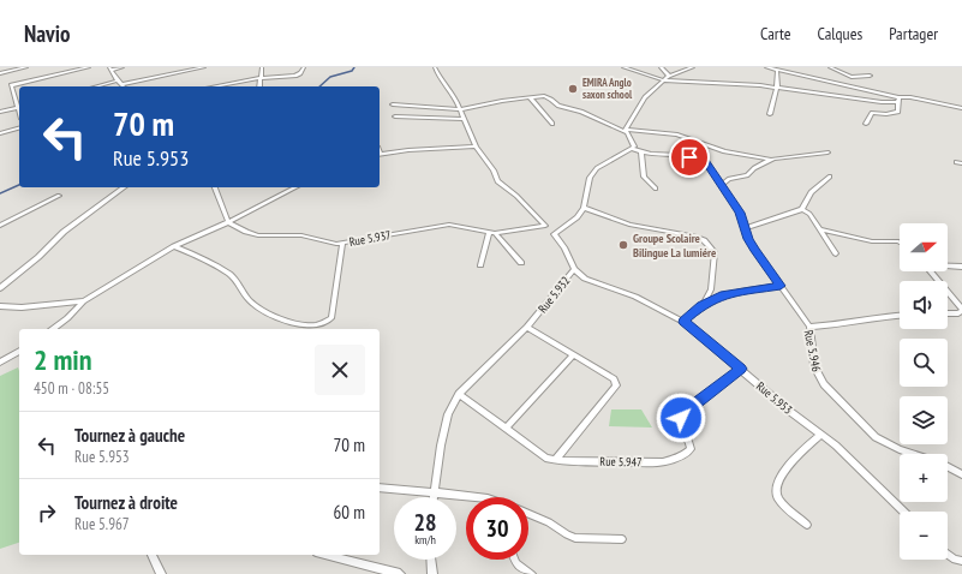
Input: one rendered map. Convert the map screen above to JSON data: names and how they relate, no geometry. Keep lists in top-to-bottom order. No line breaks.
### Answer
{"streets":{"street":["Rue 5.937","Rue 5.932","Rue 5.946","Rue 5.953","Rue 5.947"]},"crossings":[["Rue 5.932","Rue 5.953"],["Rue 5.932","Rue 5.947"],["Rue 5.953","Rue 5.947"]],"places":["EMIRA Anglo saxon school","Groupe Scolaire Bilingue La lumiére"],"north":"right","page":{"header":"Navio","nav":["Carte","Calques","Partager"],"turn":["70 m","Rue 5.953"],"map_buttons":["+","−"],"heading":["2 min","450 m · 08:55"],"list":[{"name":"Tournez à gauche","note":"Rue 5.953","value":"70 m"},{"name":"Tournez à droite","note":"Rue 5.967","value":"60 m"}],"speed":"28 km/h","limit":"30"}}
